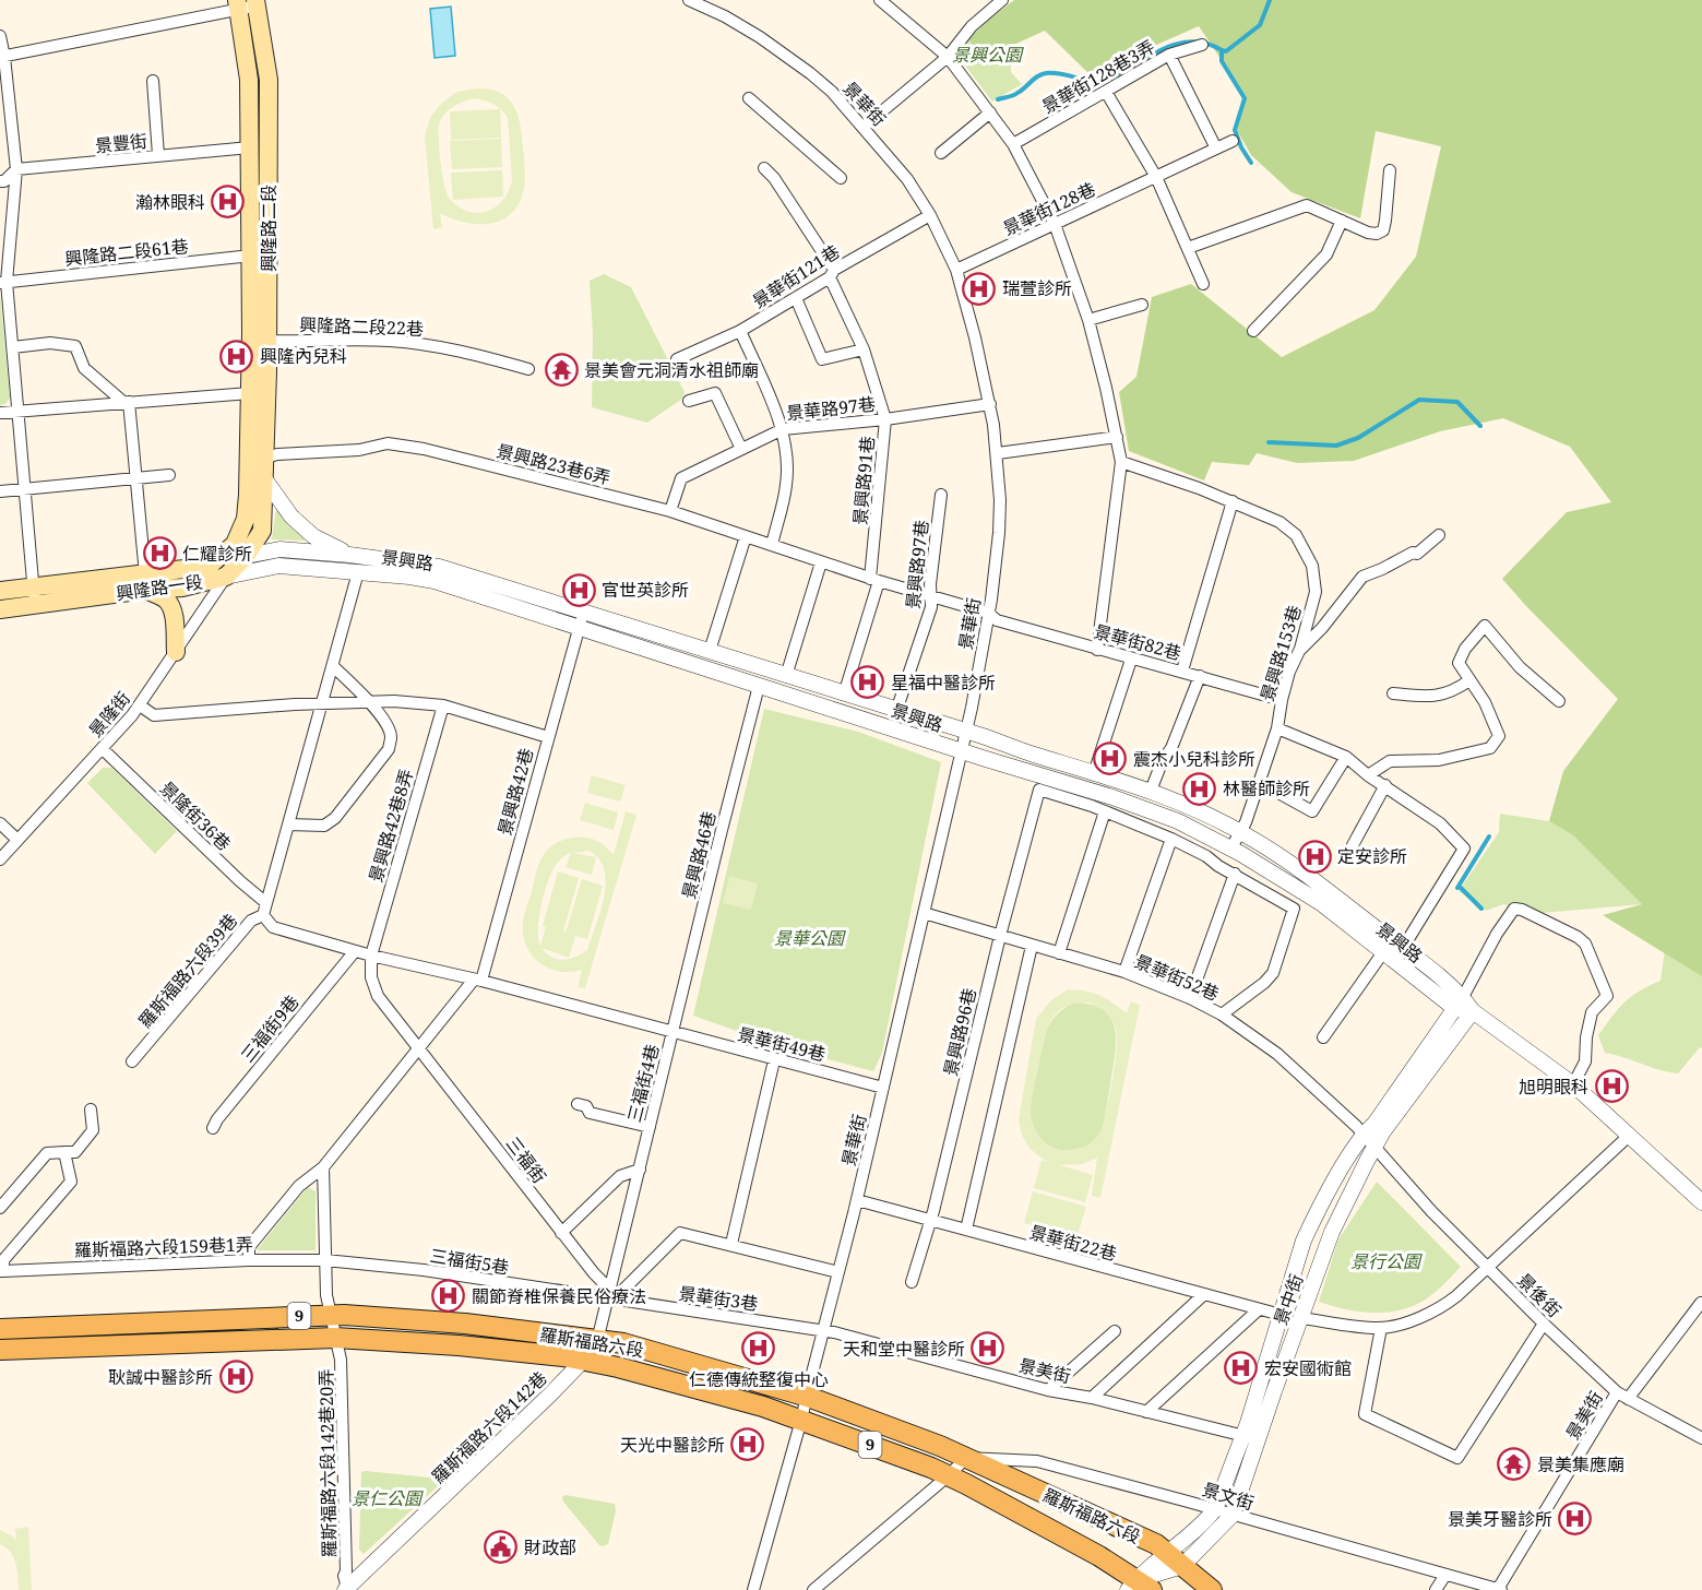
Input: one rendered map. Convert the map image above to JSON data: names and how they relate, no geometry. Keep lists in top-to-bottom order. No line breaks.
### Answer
{"streets":{"main road":["興隆路二段","興隆路一段","9","羅斯福路六段"],"street":["景華街128巷3弄","景華街","景豐街","景華街128巷","興隆路二段61巷","景華街121巷","興隆路二段22巷","景華路97巷","景興路23巷6弄","景興路91巷","景興路","景興路97巷","景華街82巷","景興路153巷","景隆街","景興路42巷","景隆街36巷","景興路42巷8弄","景興路46巷","羅斯福路六段39巷","景華街52巷","三福街9巷","景興路96巷","景華街49巷","三福街4巷","三福街","景華街22巷","羅斯福路六段159巷1弄","三福街5巷","景後街","景華街3巷","景中街","景美街","羅斯福路六段142巷","羅斯福路六段142巷20弄","景文街"]},"crossings":[["景華街","景華街128巷"],["景華街","景華街121巷"],["景華街","景華路97巷"],["景華街","景興路"],["景華街","景華街82巷"],["景華街","景華街52巷"],["景華街","景華街49巷"],["景華街","景華街22巷"],["景華街","景華街3巷"],["景華街","羅斯福路六段"],["景華街","景美街"],["景豐街","興隆路二段"],["興隆路二段","興隆路二段61巷"],["興隆路二段","興隆路二段22巷"],["興隆路二段","景興路23巷6弄"],["興隆路二段","興隆路一段"],["景華街121巷","景興路91巷"],["景華路97巷","景興路23巷6弄"],["景華路97巷","景興路91巷"],["景興路23巷6弄","興隆路一段"],["景興路23巷6弄","景華街82巷"],["景興路91巷","景興路"],["景興路91巷","景華街82巷"],["景興路","景興路97巷"],["景興路","興隆路一段"],["景興路","景興路153巷"],["景興路","景隆街"],["景興路","景興路42巷"],["景興路","景興路46巷"],["景興路","景中街"],["景興路97巷","景華街82巷"],["興隆路一段","景隆街"],["景華街82巷","景興路153巷"],["景隆街","景隆街36巷"],["景興路42巷","三福街4巷"],["景隆街36巷","羅斯福路六段39巷"],["景興路42巷8弄","三福街"],["景興路46巷","景華街49巷"],["景興路46巷","三福街4巷"],["景華街52巷","景興路96巷"],["景華街52巷","景後街"],["景華街52巷","景中街"],["景興路96巷","景華街22巷"],["景華街49巷","三福街4巷"],["三福街4巷","三福街"],["三福街4巷","三福街5巷"],["三福街4巷","景華街3巷"],["三福街4巷","羅斯福路六段"],["三福街4巷","羅斯福路六段142巷"],["三福街","三福街5巷"],["三福街","景華街3巷"],["景華街22巷","景中街"],["羅斯福路六段159巷1弄","三福街5巷"],["羅斯福路六段159巷1弄","羅斯福路六段142巷20弄"],["三福街5巷","景華街3巷"],["三福街5巷","羅斯福路六段142巷20弄"],["景後街","景中街"],["景後街","景美街"],["景華街3巷","景美街"],["景中街","羅斯福路六段"],["景中街","景美街"],["景中街","景文街"],["羅斯福路六段","羅斯福路六段142巷"],["羅斯福路六段","羅斯福路六段142巷20弄"],["羅斯福路六段","景文街"],["景美街","景文街"],["羅斯福路六段142巷","羅斯福路六段142巷20弄"]],"parks":["景興公園","景華公園","景行公園","景仁公園"],"places":{"hospital":["瀚林眼科","瑞萱診所","興隆內兒科","仁耀診所","官世英診所","星福中醫診所","震杰小兒科診所","林醫師診所","定安診所","旭明眼科","關節脊椎保養民俗療法","仁德傳統整復中心","天和堂中醫診所","宏安國術館","耿誠中醫診所","天光中醫診所","景美牙醫診所"],"temple":["景美會元洞清水祖師廟","景美集應廟"],"public building":["財政部"]}}
